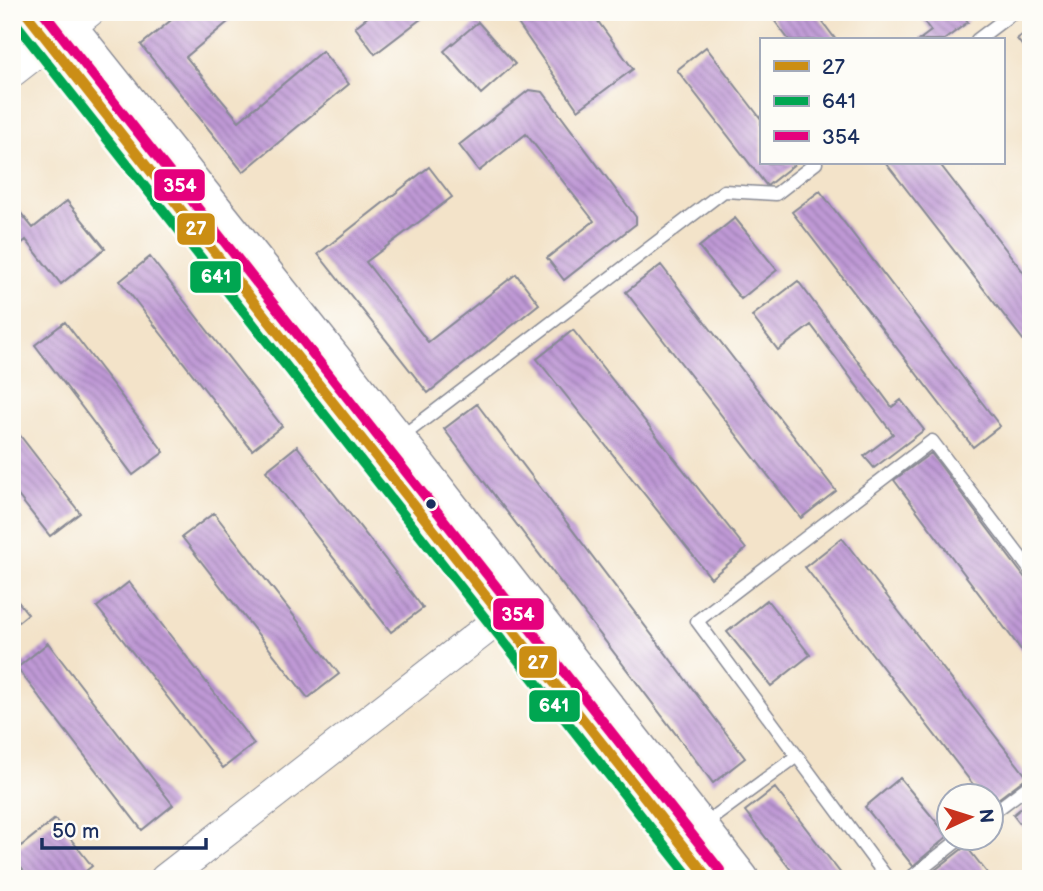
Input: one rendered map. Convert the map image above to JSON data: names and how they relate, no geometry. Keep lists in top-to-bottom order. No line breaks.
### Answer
{"lines":["transit line 27","transit line 354","transit line 641"],"legend":["27","641","354"],"scale_bar":"50 m","north":"right"}
